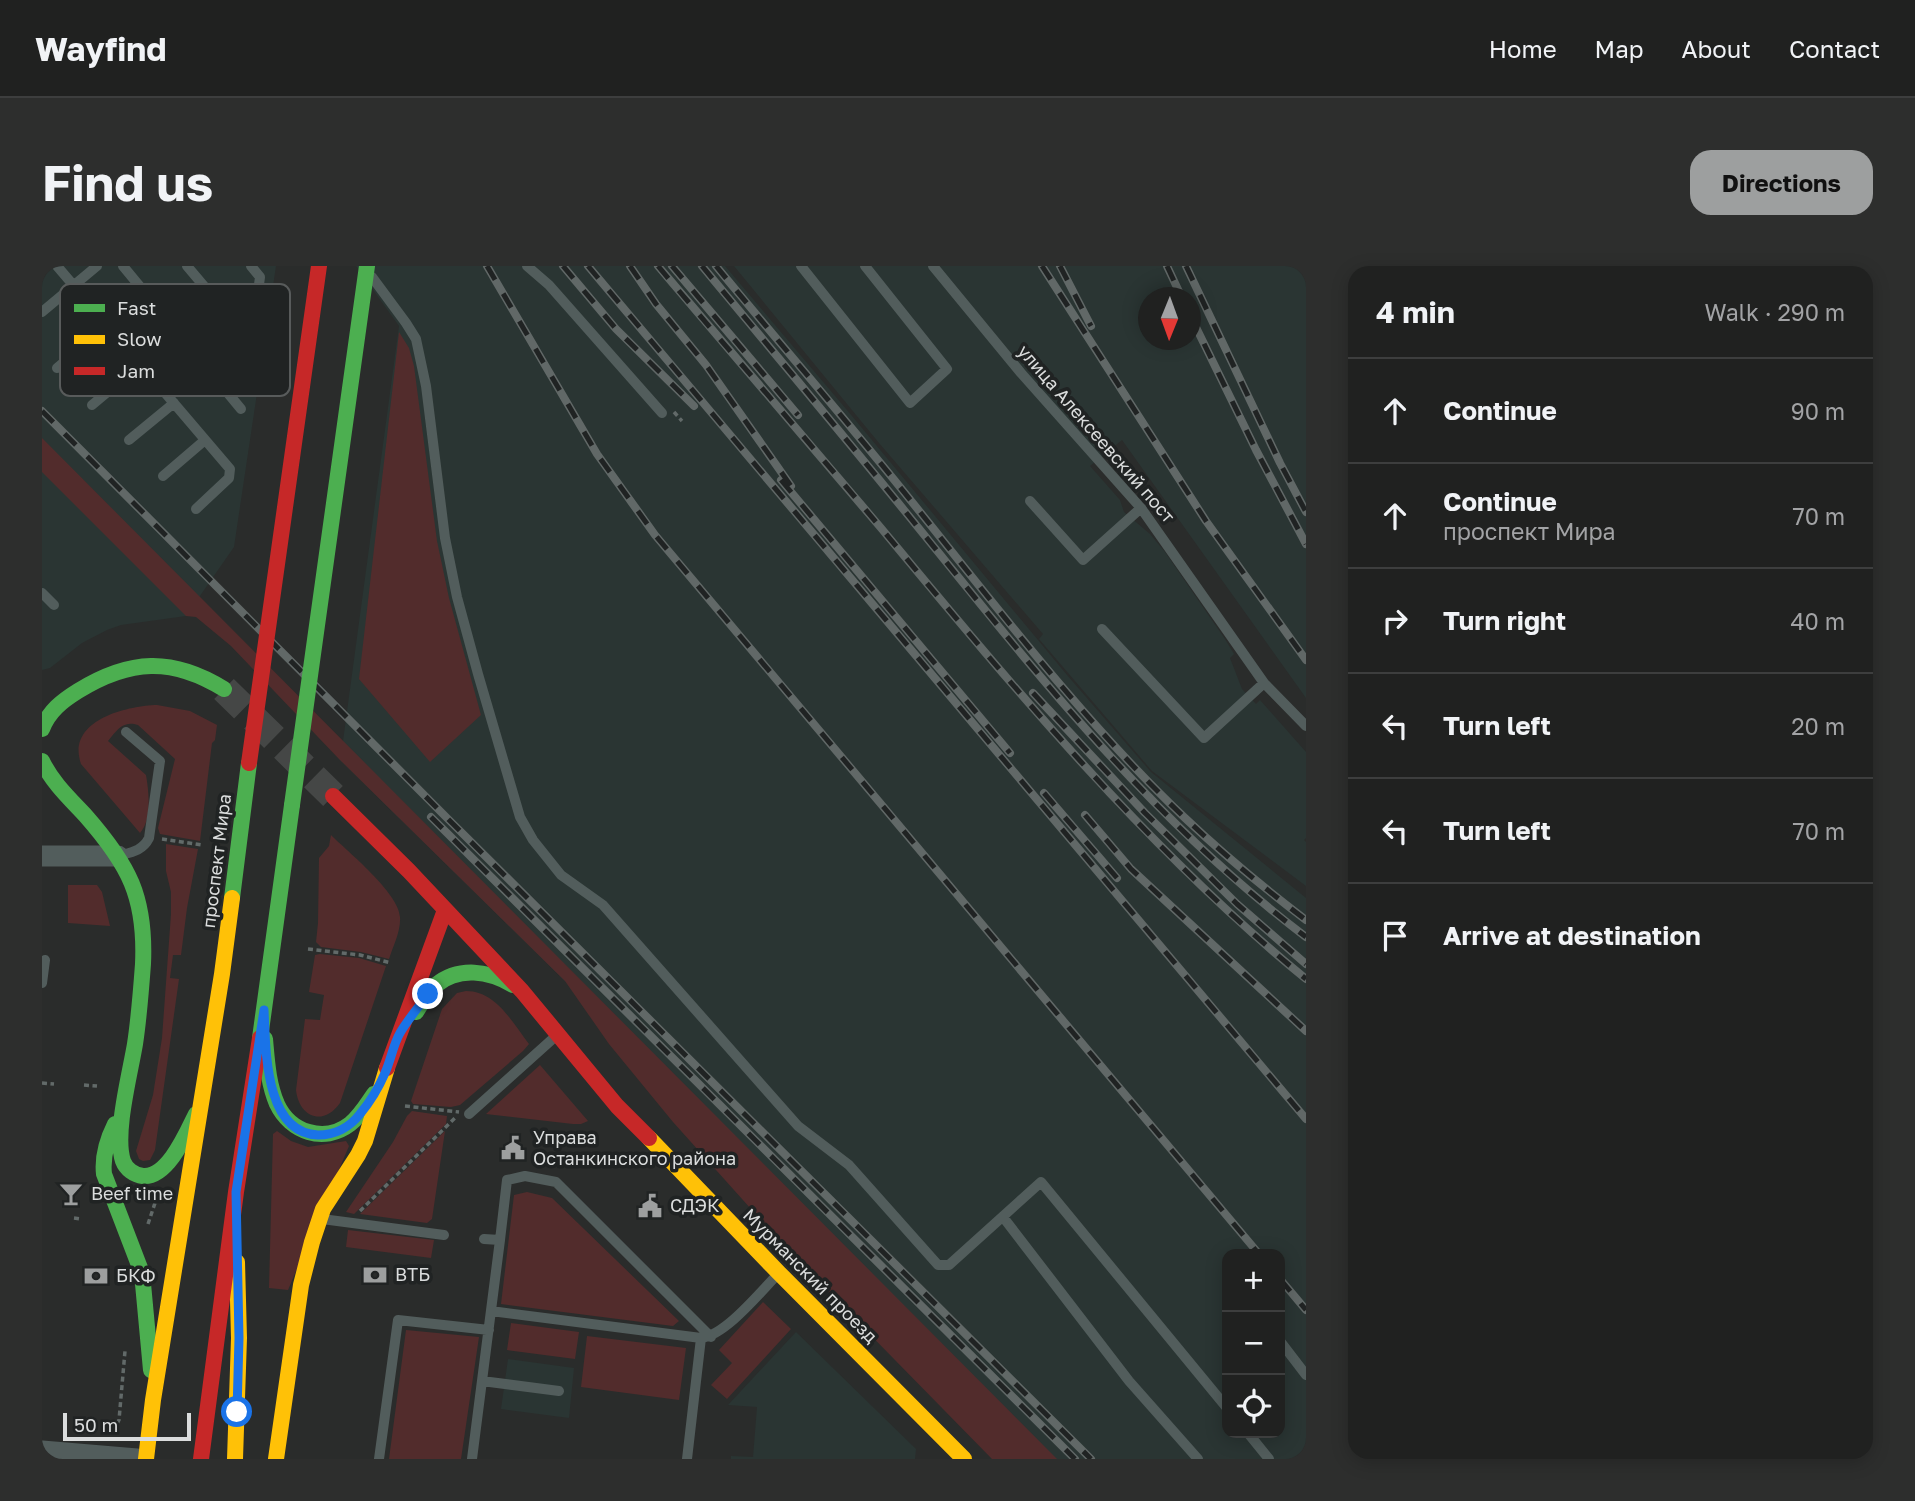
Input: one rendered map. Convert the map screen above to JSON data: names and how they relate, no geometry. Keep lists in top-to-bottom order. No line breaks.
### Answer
{"streets":{"street":["проспект Мира","Мурманский проезд"],"lane":["улица Алексеевский пост"]},"places":{"public building":["Управа Останкинского района","СДЭК"],"bar":["Beef time"],"bank":["ВТБ","БКФ"]},"legend":["Fast","Slow","Jam"],"scale_bar":"50 m","north":"bottom","page":{"header":"Wayfind","nav":["Home","Map","About","Contact"],"buttons":"Directions","title":"Find us","heading":["4 min","Walk · 290 m"],"list":[["Continue","90 m"],["Continue","проспект Мира","70 m"],["Turn right","40 m"],["Turn left","20 m"],["Turn left","70 m"],"Arrive at destination"],"map_buttons":["+","−"],"scale":"50 m"}}
